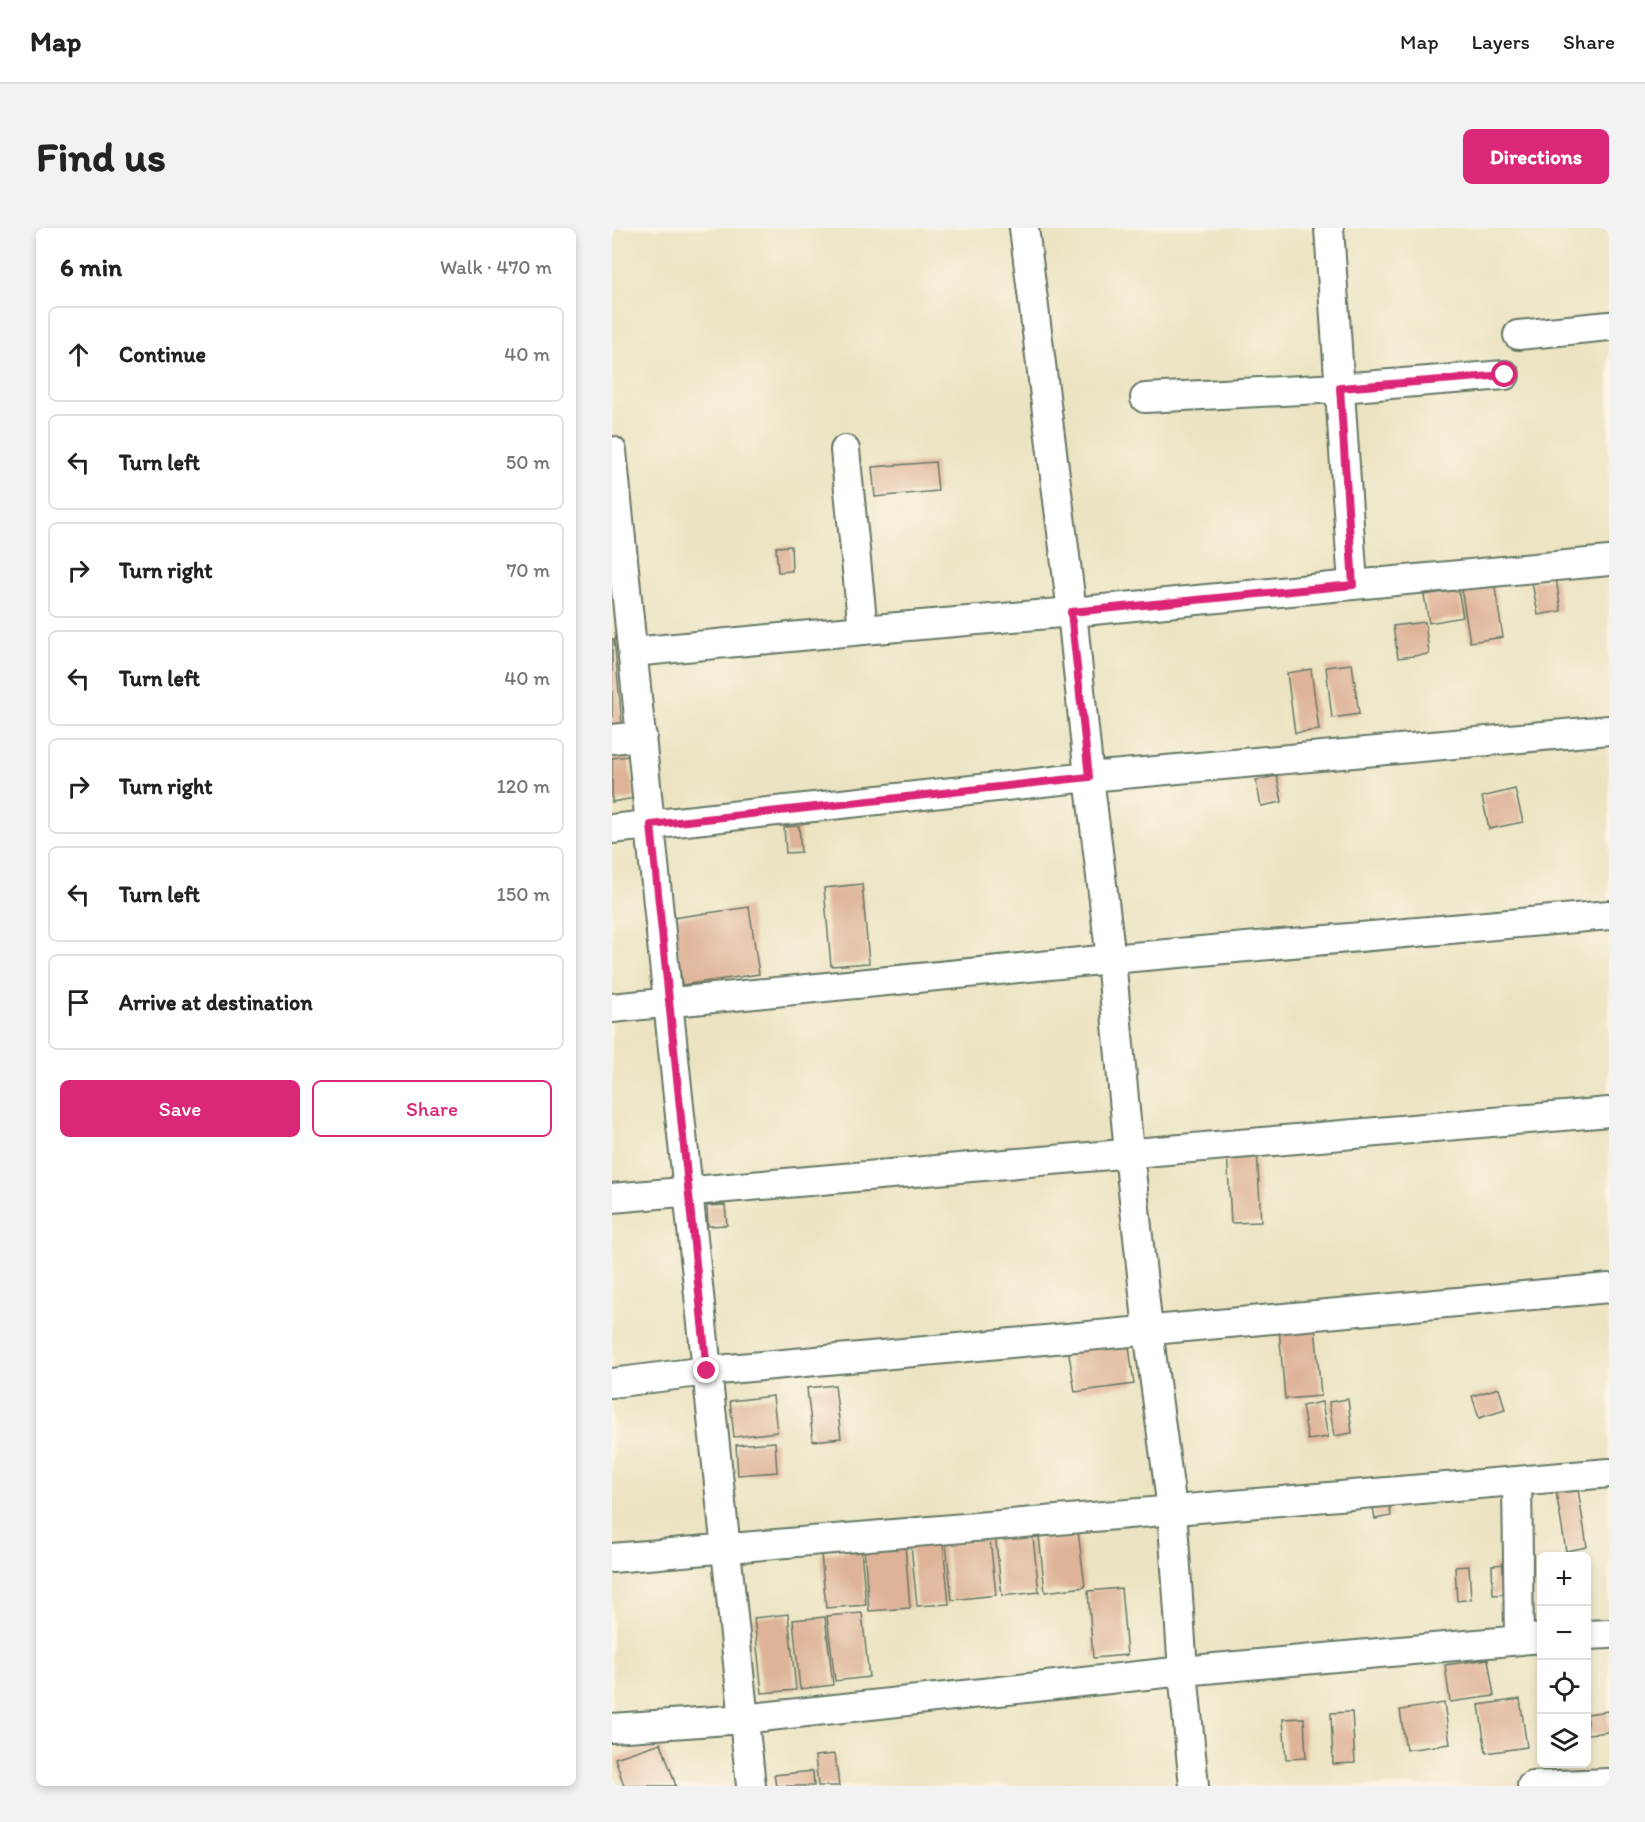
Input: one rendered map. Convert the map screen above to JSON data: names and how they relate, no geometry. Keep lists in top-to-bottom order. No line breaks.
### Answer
{"page":{"header":"Map","nav":["Map","Layers","Share"],"buttons":["Directions",["Save","Share"]],"title":"Find us","heading":["6 min","Walk · 470 m"],"list":[["Continue","40 m"],["Turn left","50 m"],["Turn right","70 m"],["Turn left","40 m"],["Turn right","120 m"],["Turn left","150 m"],"Arrive at destination"],"map_buttons":["+","−"]}}
